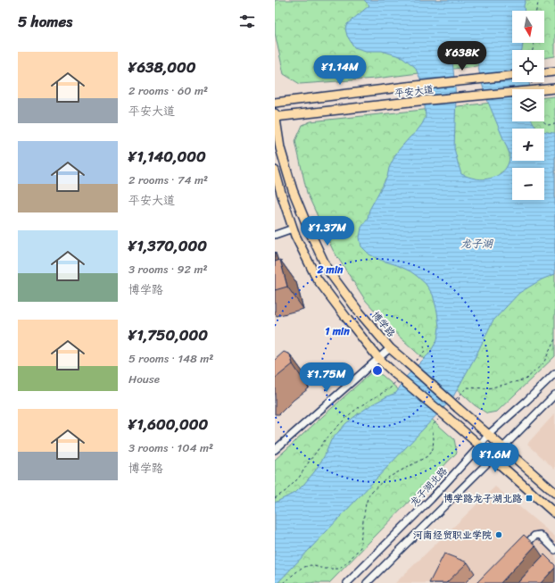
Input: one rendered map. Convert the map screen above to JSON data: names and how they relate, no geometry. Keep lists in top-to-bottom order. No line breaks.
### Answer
{"streets":{"main road":["平安大道","博学路"],"street":["龙子湖北路"]},"crossings":[["平安大道","博学路"],["博学路","龙子湖北路"]],"water":["龙子湖"],"places":{"transit":["博学路龙子湖北路"],"other":["河南经贸职业学院"]},"north":"bottom","page":{"heading":"5 homes","map_buttons":["+","−"],"price":["¥638K","¥1.14M","¥1.37M","¥1.75M","¥1.6M"],"list":[{"name":"¥638,000","note":"2 rooms · 60 m² · 平安大道"},{"name":"¥1,140,000","note":"2 rooms · 74 m² · 平安大道"},{"name":"¥1,370,000","note":"3 rooms · 92 m² · 博学路"},{"name":"¥1,750,000","note":"5 rooms · 148 m² · House"},{"name":"¥1,600,000","note":"3 rooms · 104 m² · 博学路"}]},"rings":["2 min","1 min"]}
